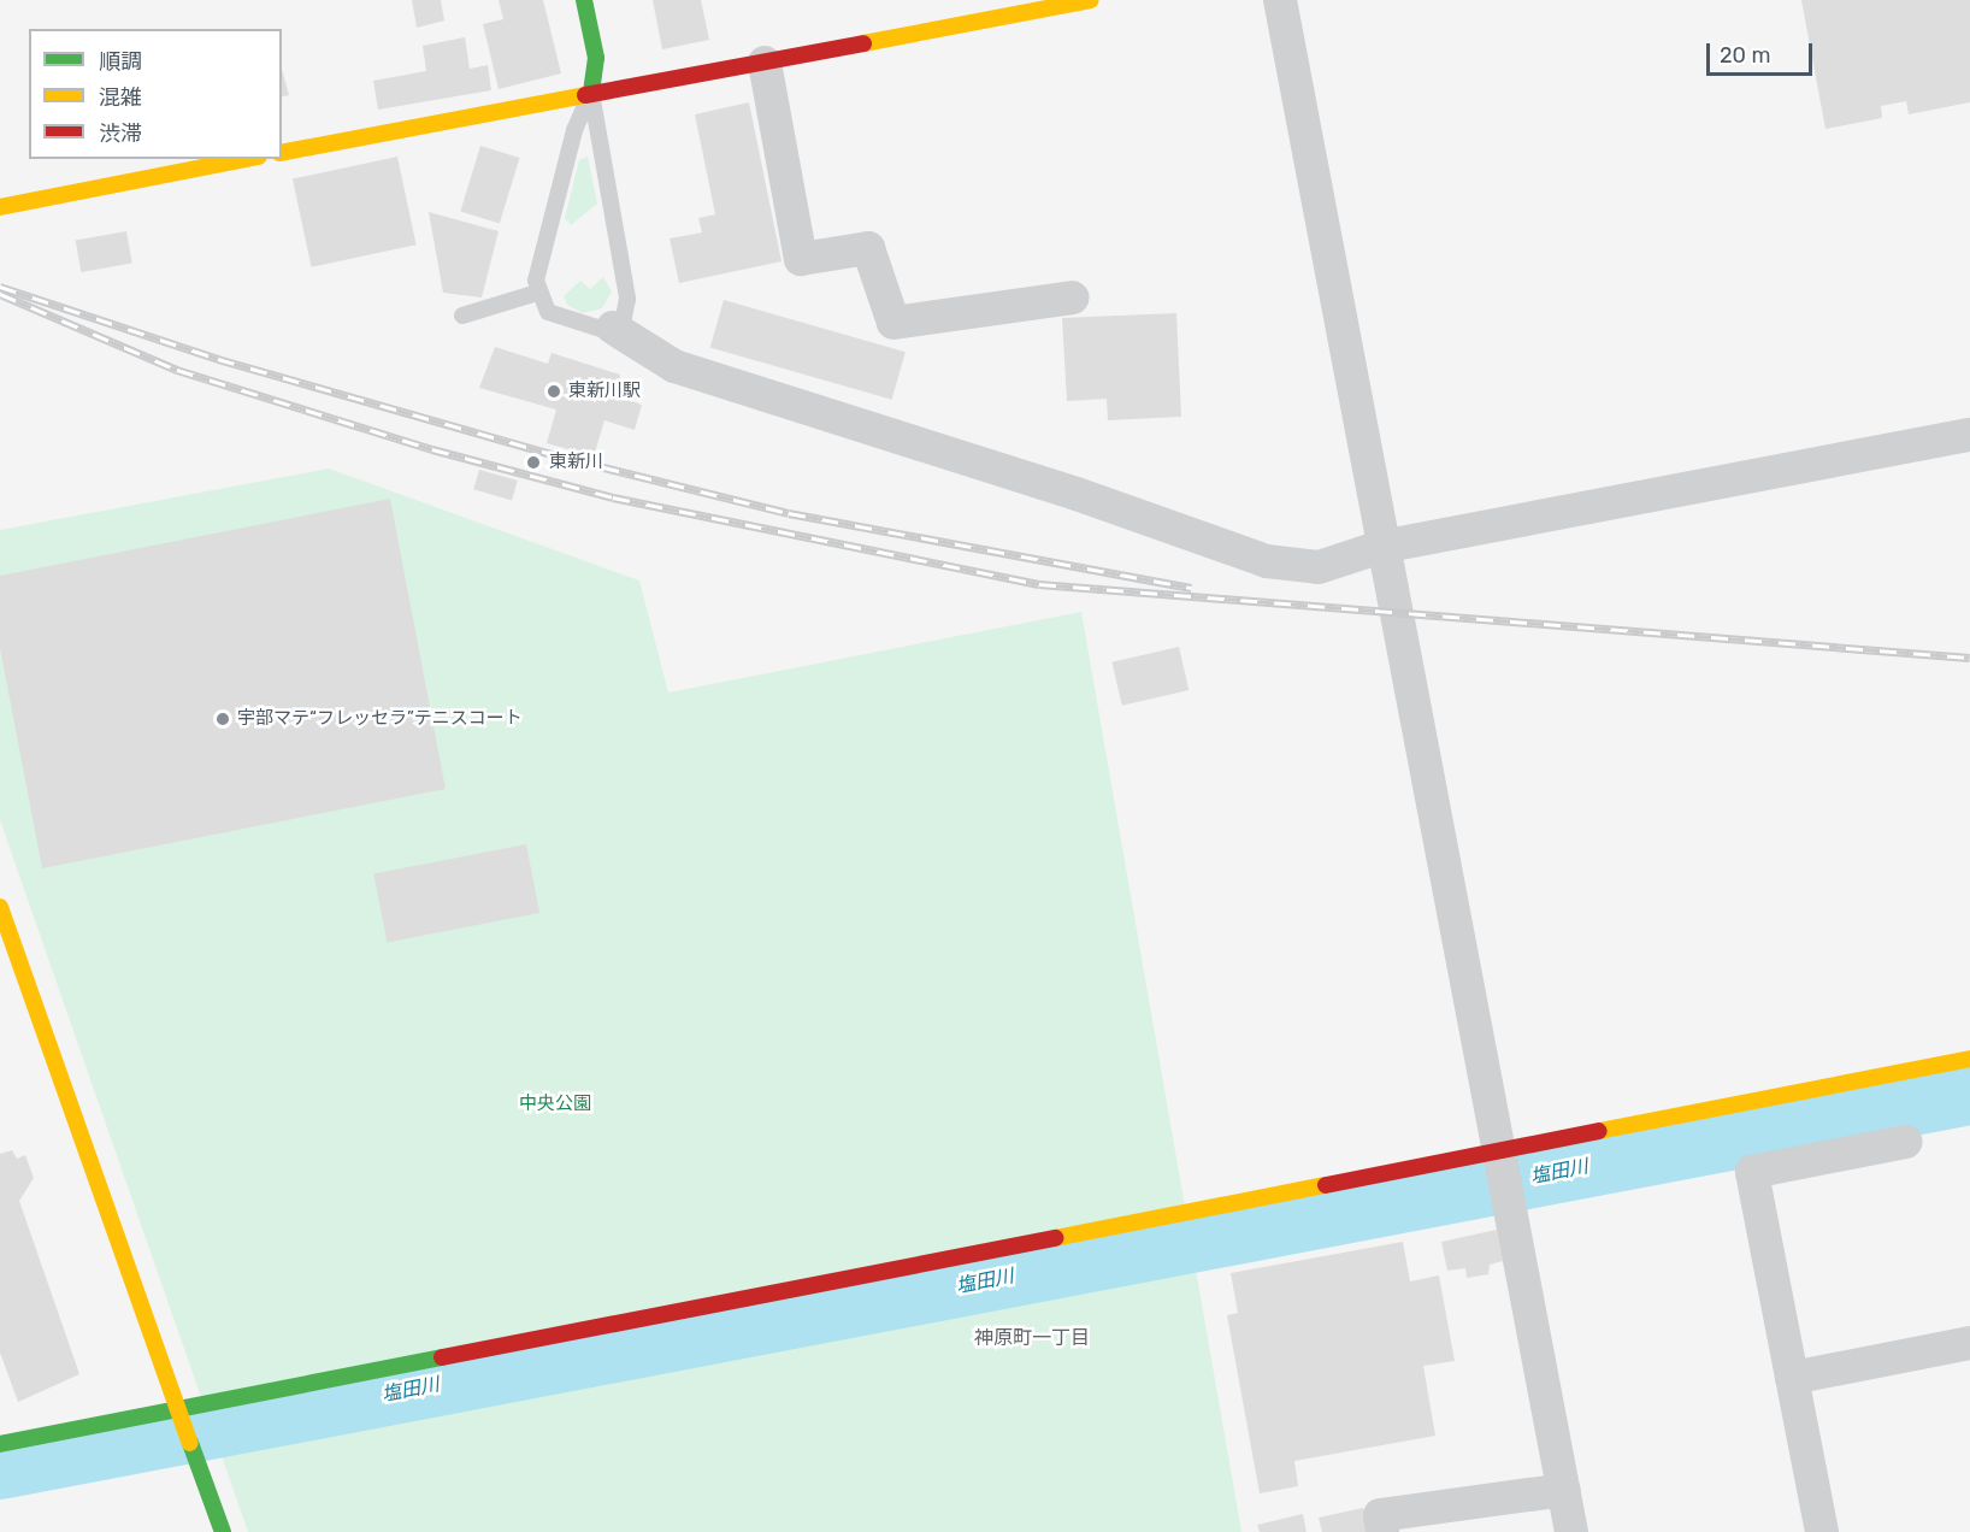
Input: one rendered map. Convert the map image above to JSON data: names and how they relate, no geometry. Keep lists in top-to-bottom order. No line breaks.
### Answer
{"districts":["神原町一丁目"],"water":["塩田川"],"parks":["中央公園"],"places":["東新川駅","東新川","宇部マテ“フレッセラ”テニスコート"],"legend":["順調","混雑","渋滞"],"scale_bar":"20 m"}
